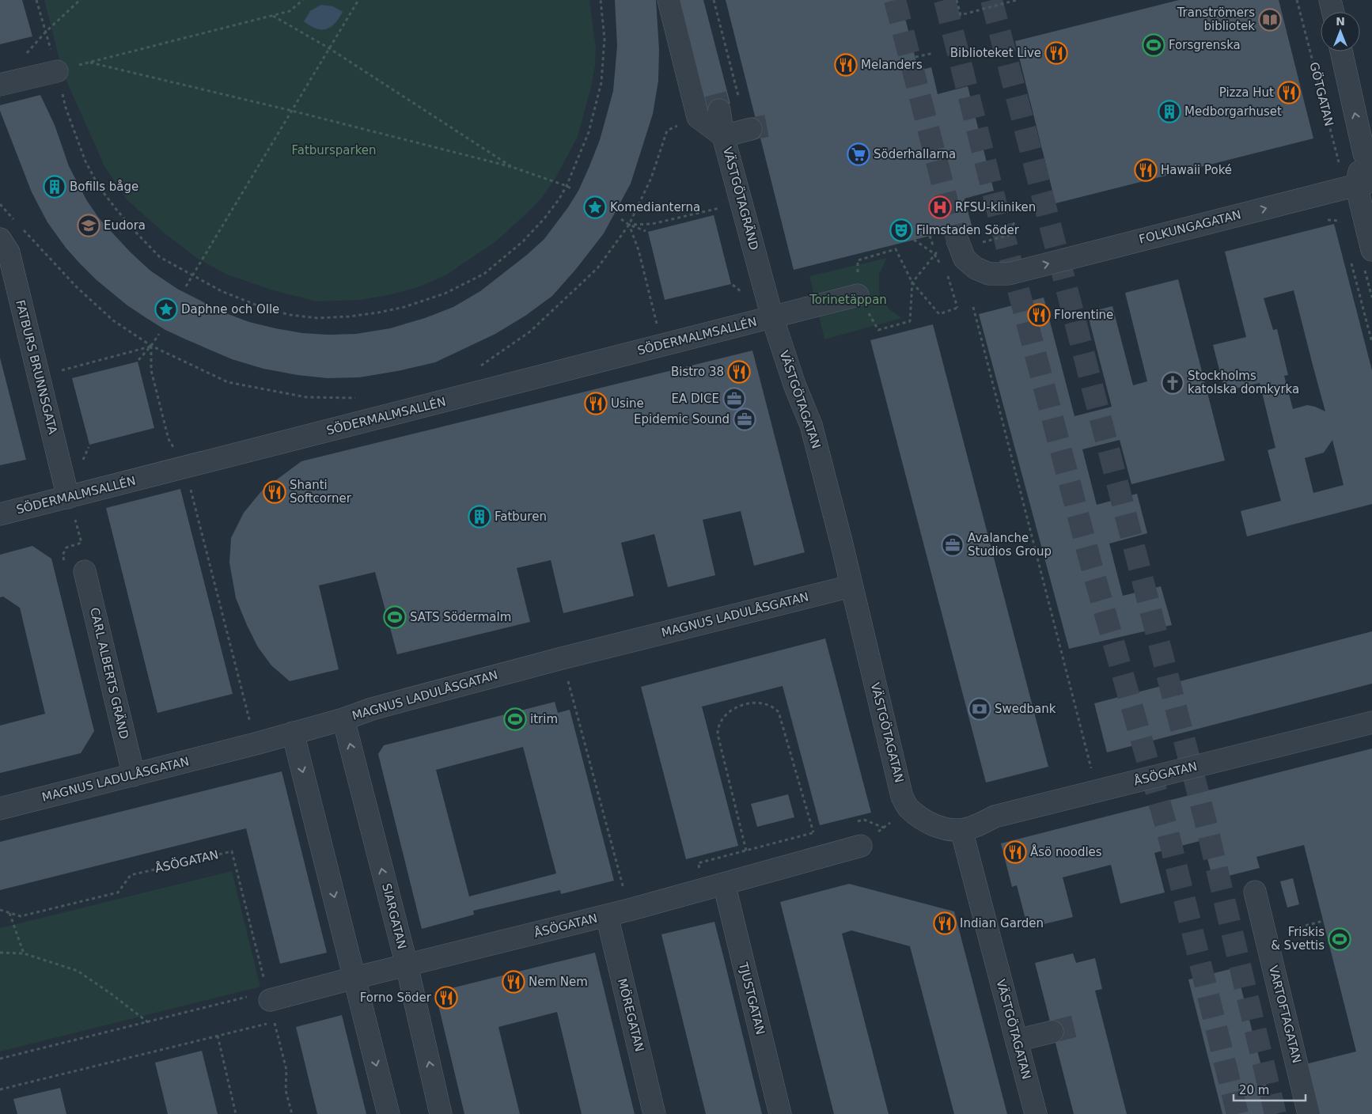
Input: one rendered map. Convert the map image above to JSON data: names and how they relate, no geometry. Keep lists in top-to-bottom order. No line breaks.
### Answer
{"streets":{"street":["VÄSTGÖTAGRÄND","FOLKUNGAGATAN","SÖDERMALMSALLÉN","FATBURS BRUNNSGATA","VÄSTGÖTAGATAN","MAGNUS LADULÅSGATAN","CARL ALBERTS GRÄND","ÅSÖGATAN","SIARGATAN","TJUSTGATAN","VARTOFTAGATAN","MÖREGATAN"],"path":["GÖTGATAN"]},"crossings":[["GÖTGATAN","FOLKUNGAGATAN"],["VÄSTGÖTAGRÄND","SÖDERMALMSALLÉN"],["VÄSTGÖTAGRÄND","VÄSTGÖTAGATAN"],["SÖDERMALMSALLÉN","FATBURS BRUNNSGATA"],["SÖDERMALMSALLÉN","VÄSTGÖTAGATAN"],["VÄSTGÖTAGATAN","MAGNUS LADULÅSGATAN"],["VÄSTGÖTAGATAN","ÅSÖGATAN"],["MAGNUS LADULÅSGATAN","CARL ALBERTS GRÄND"],["MAGNUS LADULÅSGATAN","SIARGATAN"],["ÅSÖGATAN","SIARGATAN"],["ÅSÖGATAN","TJUSTGATAN"],["ÅSÖGATAN","MÖREGATAN"]],"one_way":["FOLKUNGAGATAN"],"parks":["Fatbursparken","Torinetäppan"],"places":{"library":["Tranströmers bibliotek"],"sports":["Forsgrenska","SATS Södermalm","itrim","Friskis & Svettis"],"restaurant":["Biblioteket Live","Melanders","Pizza Hut","Hawaii Poké","Florentine","Bistro 38","Usine","Shanti Softcorner","Åsö noodles","Indian Garden","Nem Nem","Forno Söder"],"building":["Medborgarhuset","Bofills båge","Fatburen"],"supermarket":["Söderhallarna"],"place":["Komedianterna","Daphne och Olle"],"hospital":["RFSU-kliniken"],"school or university":["Eudora"],"theatre":["Filmstaden Söder"],"church":["Stockholms katolska domkyrka"],"office":["EA DICE","Epidemic Sound","Avalanche Studios Group"],"bank":["Swedbank"]},"scale_bar":"20 m","north":"top"}
